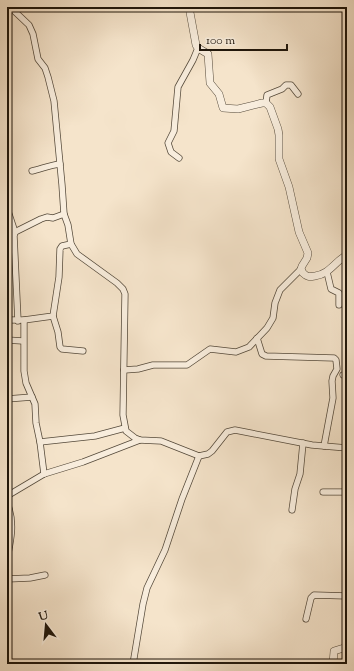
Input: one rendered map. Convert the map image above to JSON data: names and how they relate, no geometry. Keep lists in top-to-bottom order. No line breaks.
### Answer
{"scale_bar":"100 m","north":"top"}
